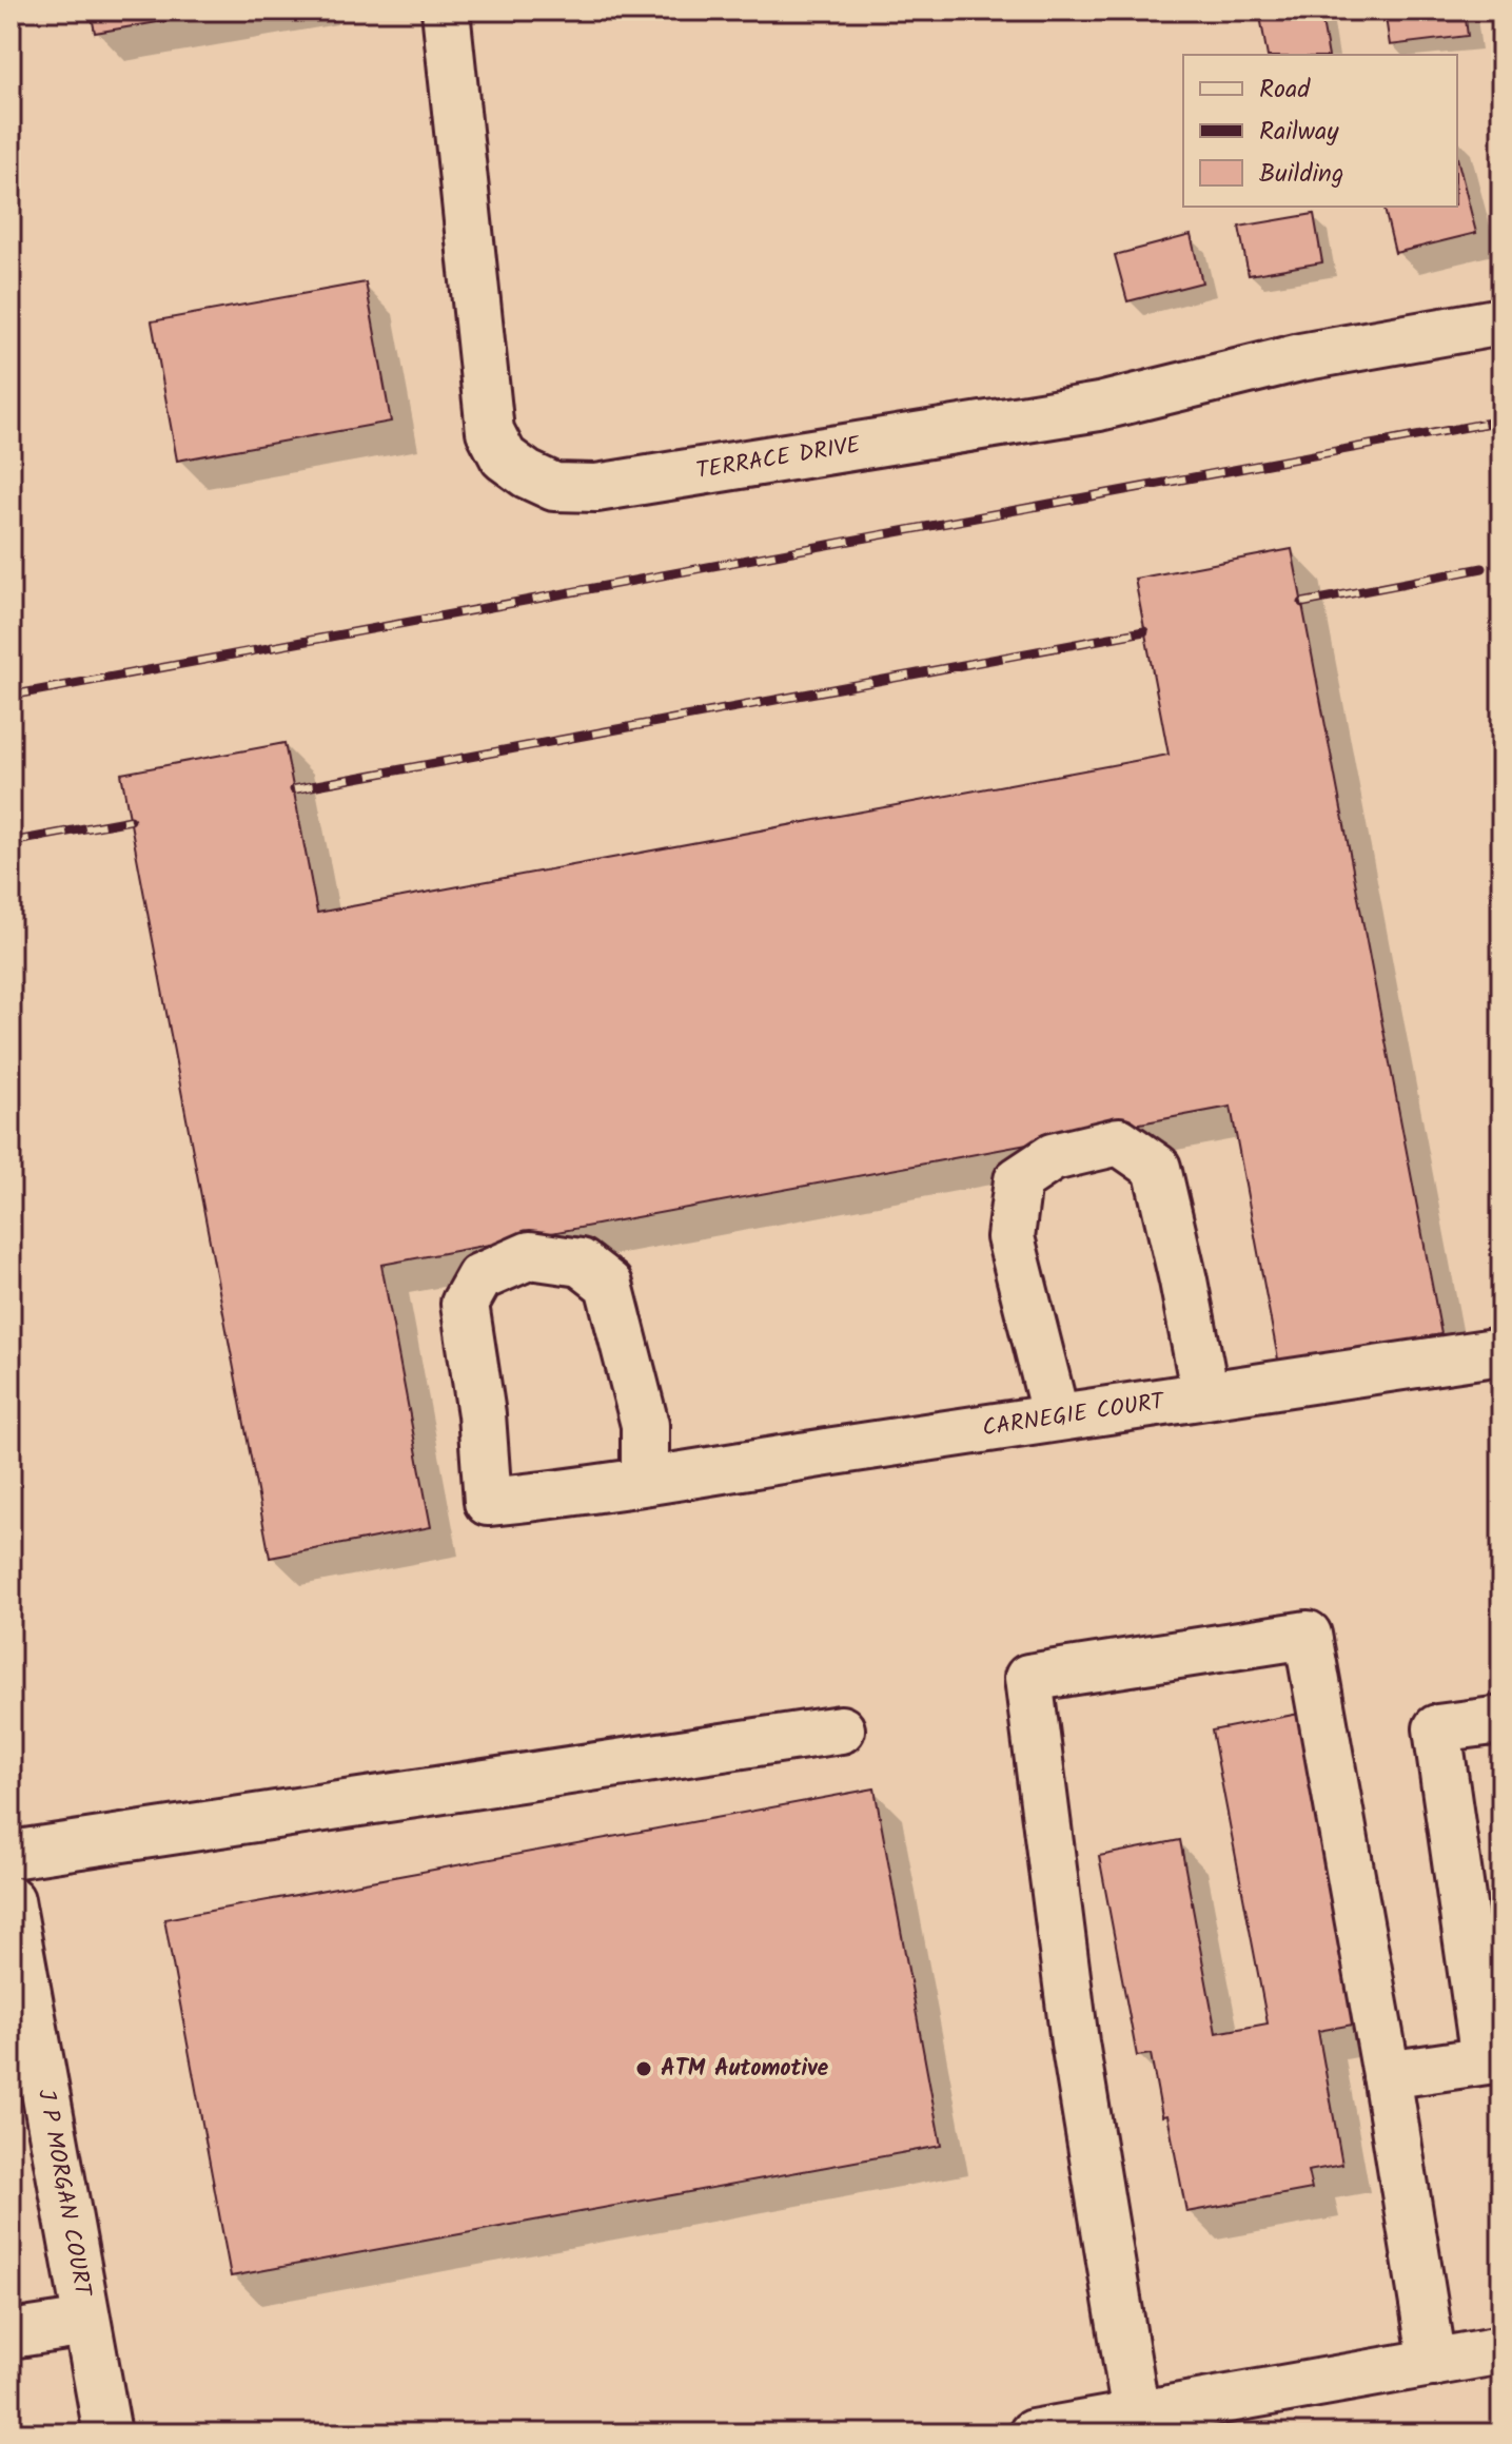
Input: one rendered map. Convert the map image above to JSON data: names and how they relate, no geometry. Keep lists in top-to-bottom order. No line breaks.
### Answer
{"streets":{"street":["TERRACE DRIVE","CARNEGIE COURT","J P MORGAN COURT"]},"places":["ATM Automotive"],"legend":["Road","Railway","Building"]}
